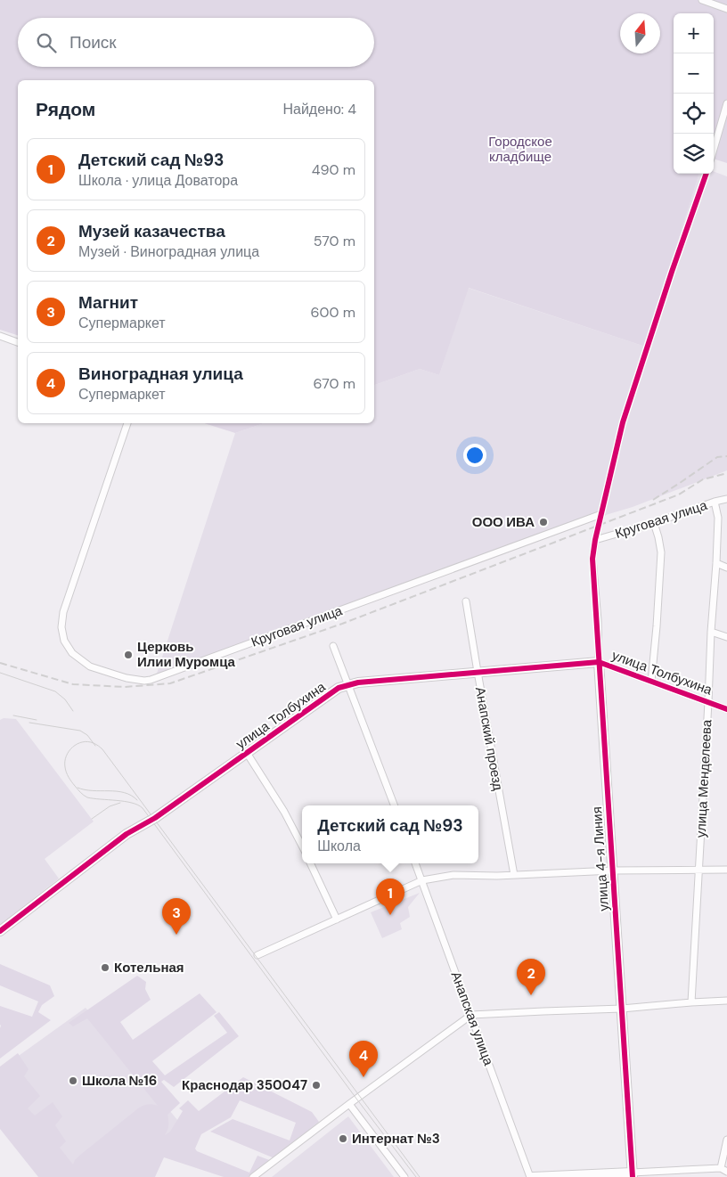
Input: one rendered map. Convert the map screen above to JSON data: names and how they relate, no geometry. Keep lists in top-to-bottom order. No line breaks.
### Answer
{"streets":{"street":["Круговая улица","улица Толбухина","Анапский проезд","улица Менделеева","улица 4-я Линия","Анапская улица"]},"crossings":[["Круговая улица","улица Менделеева"],["Круговая улица","улица 4-я Линия"],["улица Толбухина","Анапский проезд"],["улица Толбухина","улица Менделеева"],["улица Толбухина","улица 4-я Линия"]],"parks":["Городское кладбище"],"places":["ООО ИВА","Церковь Илии Муромца","Котельная","Школа №16","Краснодар 350047","Интернат №3"],"north":"top","page":{"map_buttons":["+","−"],"search":"Поиск","heading":["Рядом","Найдено: 4"],"list":[{"mark":"1","name":"Детский сад №93","note":"Школа · улица Доватора","value":"490 m"},{"mark":"2","name":"Музей казачества","note":"Музей · Виноградная улица","value":"570 m"},{"mark":"3","name":"Магнит","note":"Супермаркет","value":"600 m"},{"mark":"4","name":"Виноградная улица","note":"Супермаркет","value":"670 m"}],"popup":["Детский сад №93","Школа"],"pins":["1","3","2","4"]}}
